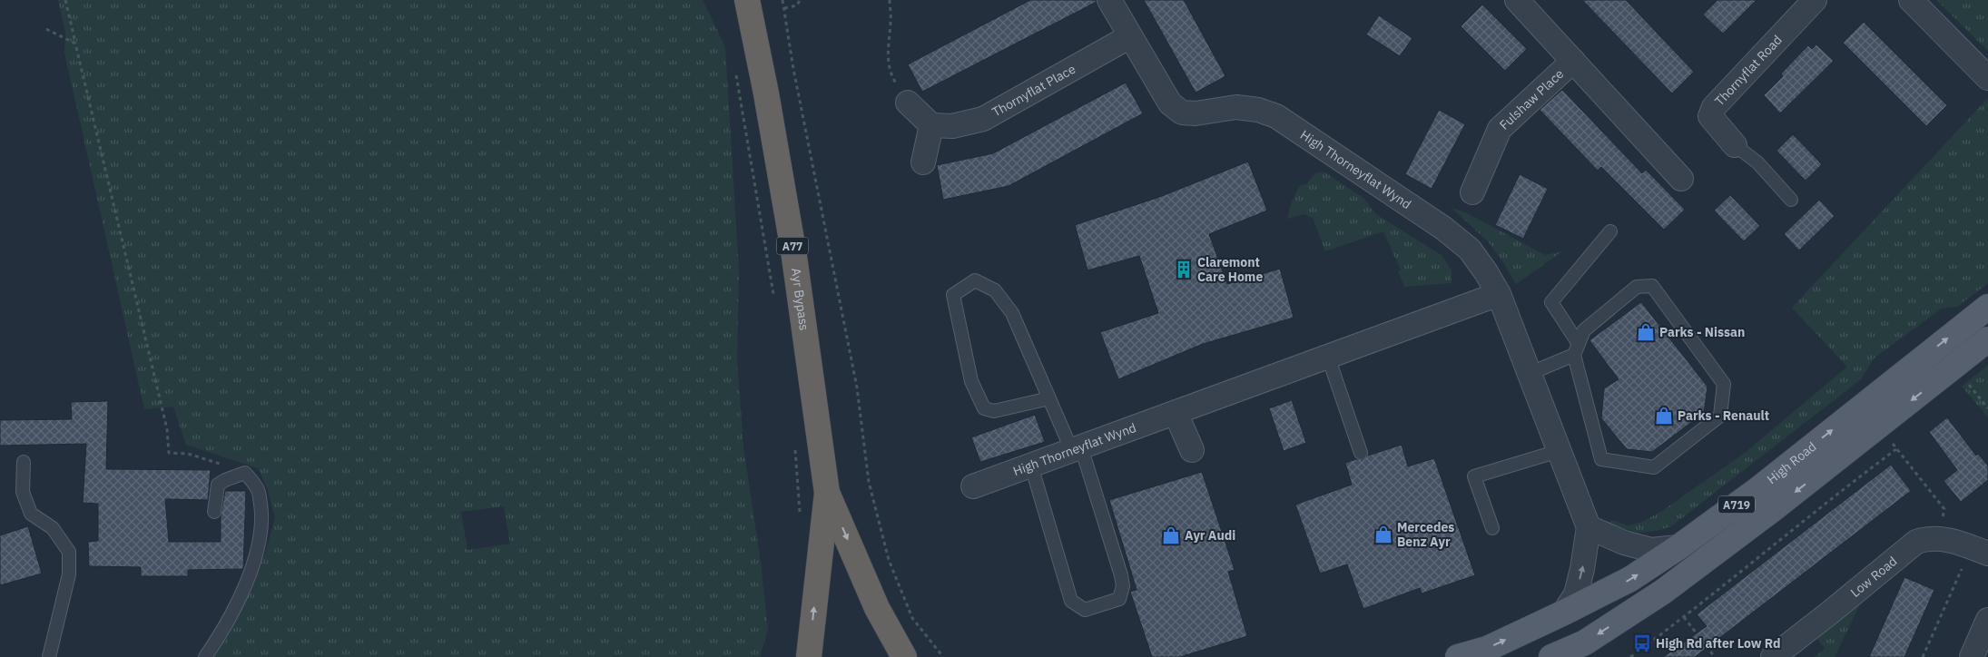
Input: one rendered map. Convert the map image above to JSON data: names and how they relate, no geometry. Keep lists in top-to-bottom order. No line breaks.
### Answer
{"streets":{"highway":["A77","Ayr Bypass"],"main road":["High Road","A719"],"street":["Thornyflat Road","Thornyflat Place","Fulshaw Place","High Thorneyflat Wynd","Low Road"]},"crossings":[["Thornyflat Place","High Thorneyflat Wynd"],["High Thorneyflat Wynd","High Road"]],"places":{"building":["Claremont Care Home"],"shop":["Parks - Nissan","Parks - Renault","Mercedes Benz Ayr","Ayr Audi"],"bus stop":["High Rd after Low Rd"]}}
